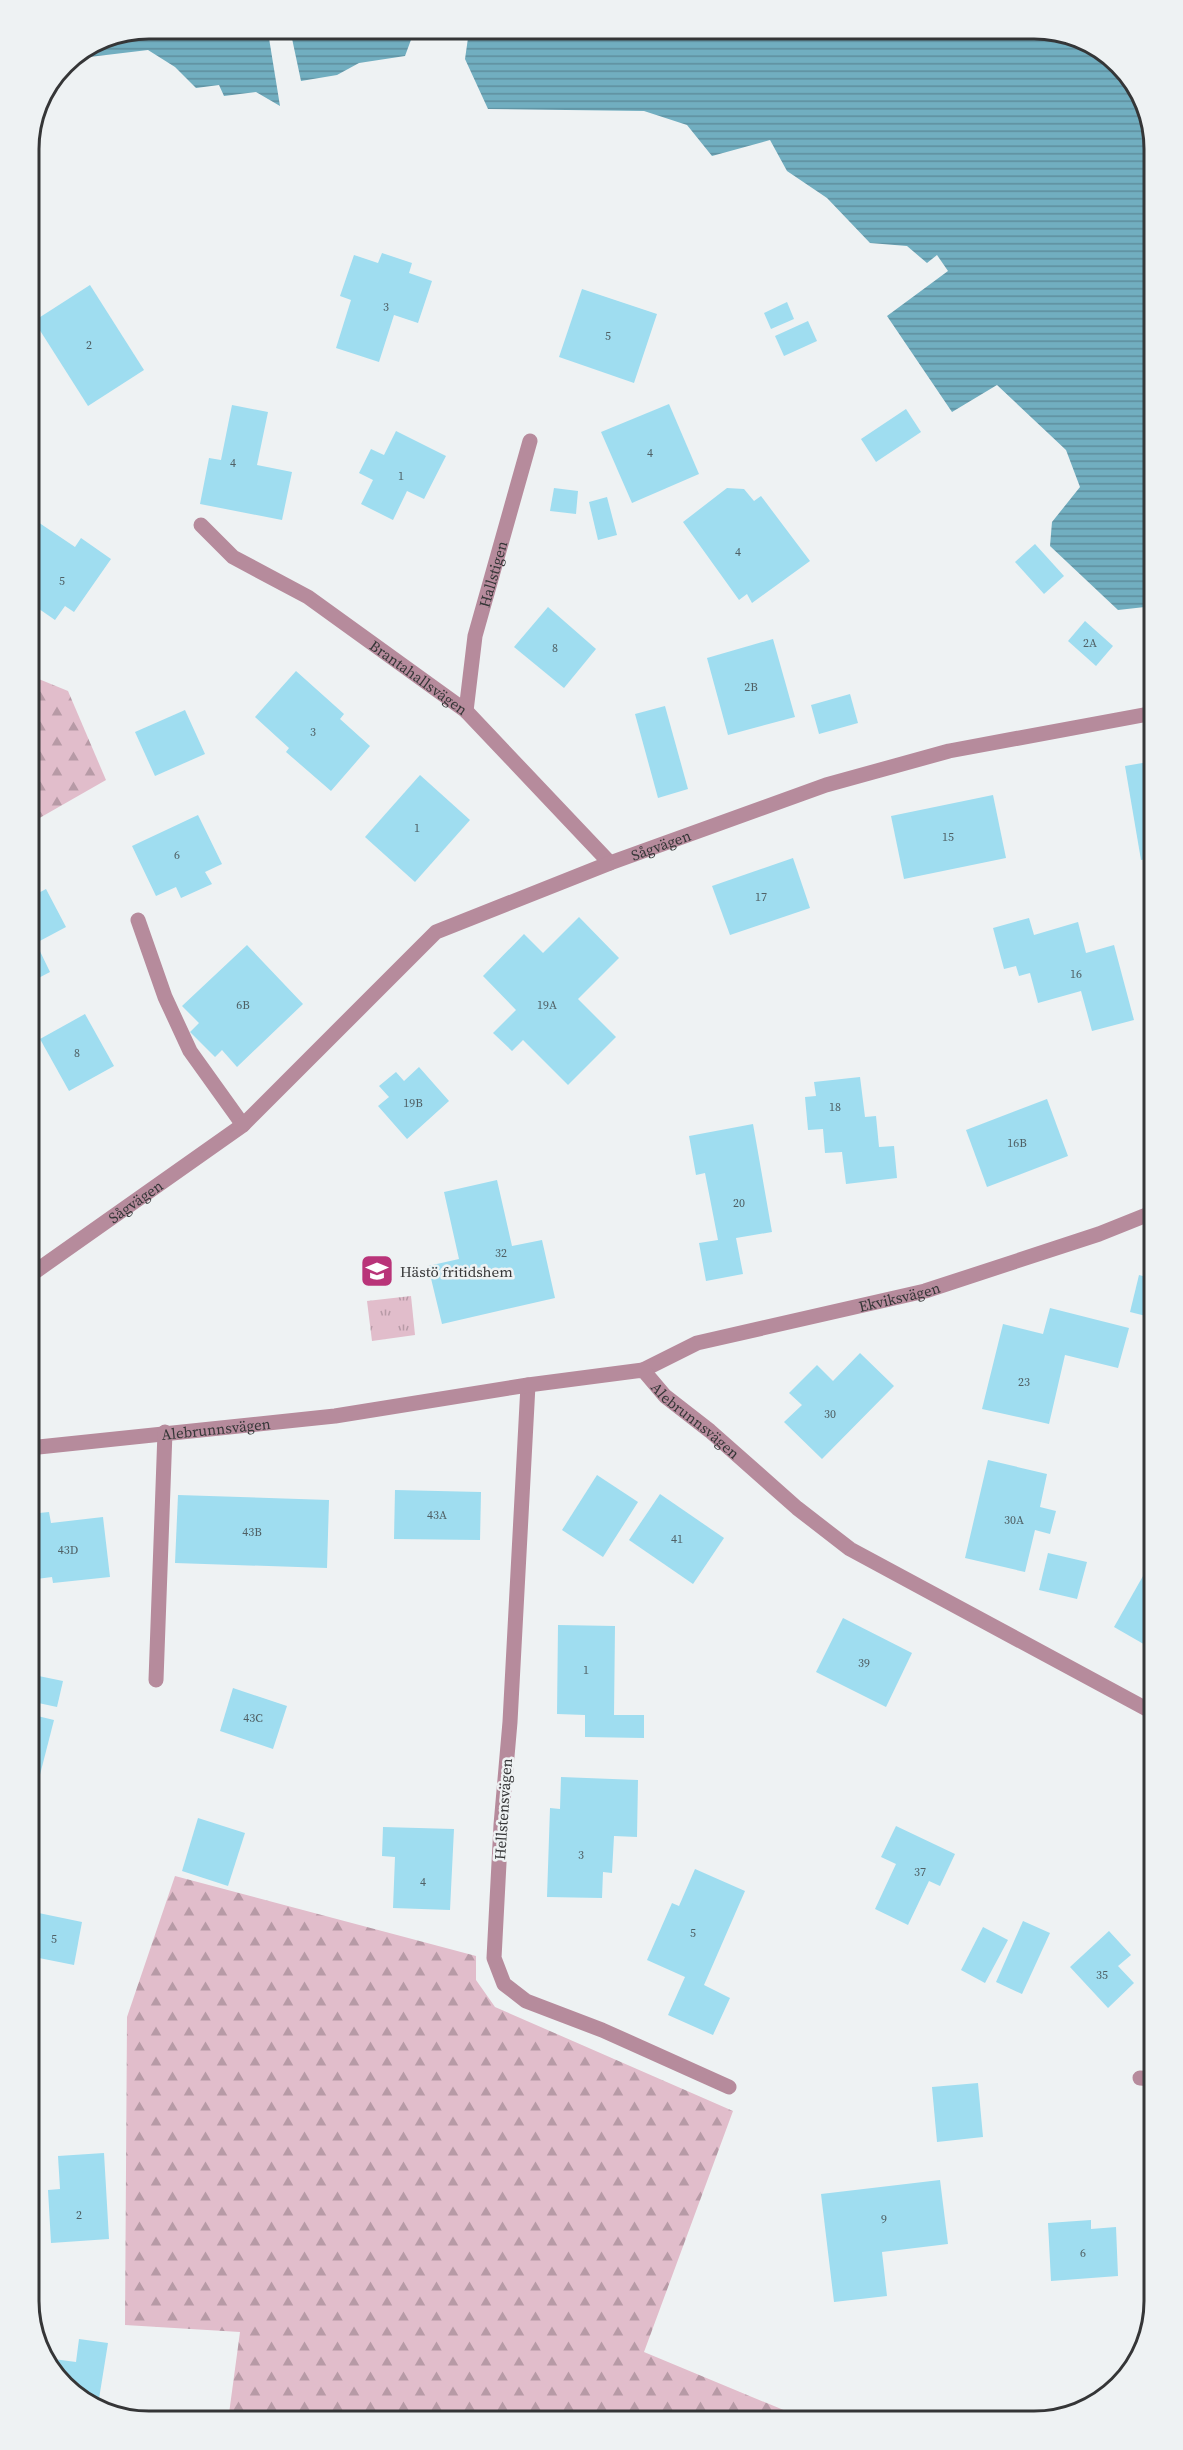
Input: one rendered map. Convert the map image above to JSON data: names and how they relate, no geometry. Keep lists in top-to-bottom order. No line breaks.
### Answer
{"streets":{"street":["Hallstigen","Brantahallsvägen","Sågvägen","Ekviksvägen","Alebrunnsvägen","Hellstensvägen"]},"crossings":[["Hallstigen","Brantahallsvägen"],["Brantahallsvägen","Sågvägen"],["Ekviksvägen","Alebrunnsvägen"],["Alebrunnsvägen","Hellstensvägen"]],"places":{"school or university":["Hästö fritidshem"]},"house_numbers":["3","5","2","4","4","1","4","5","2A","8","2B","3","1","15","6","17","16","6B","19A","8","19B","18","16B","20","32","23","30","43A","30A","43B","41","43D","39","1","43C","3","37","4","5","5","35","2","9","6"]}
